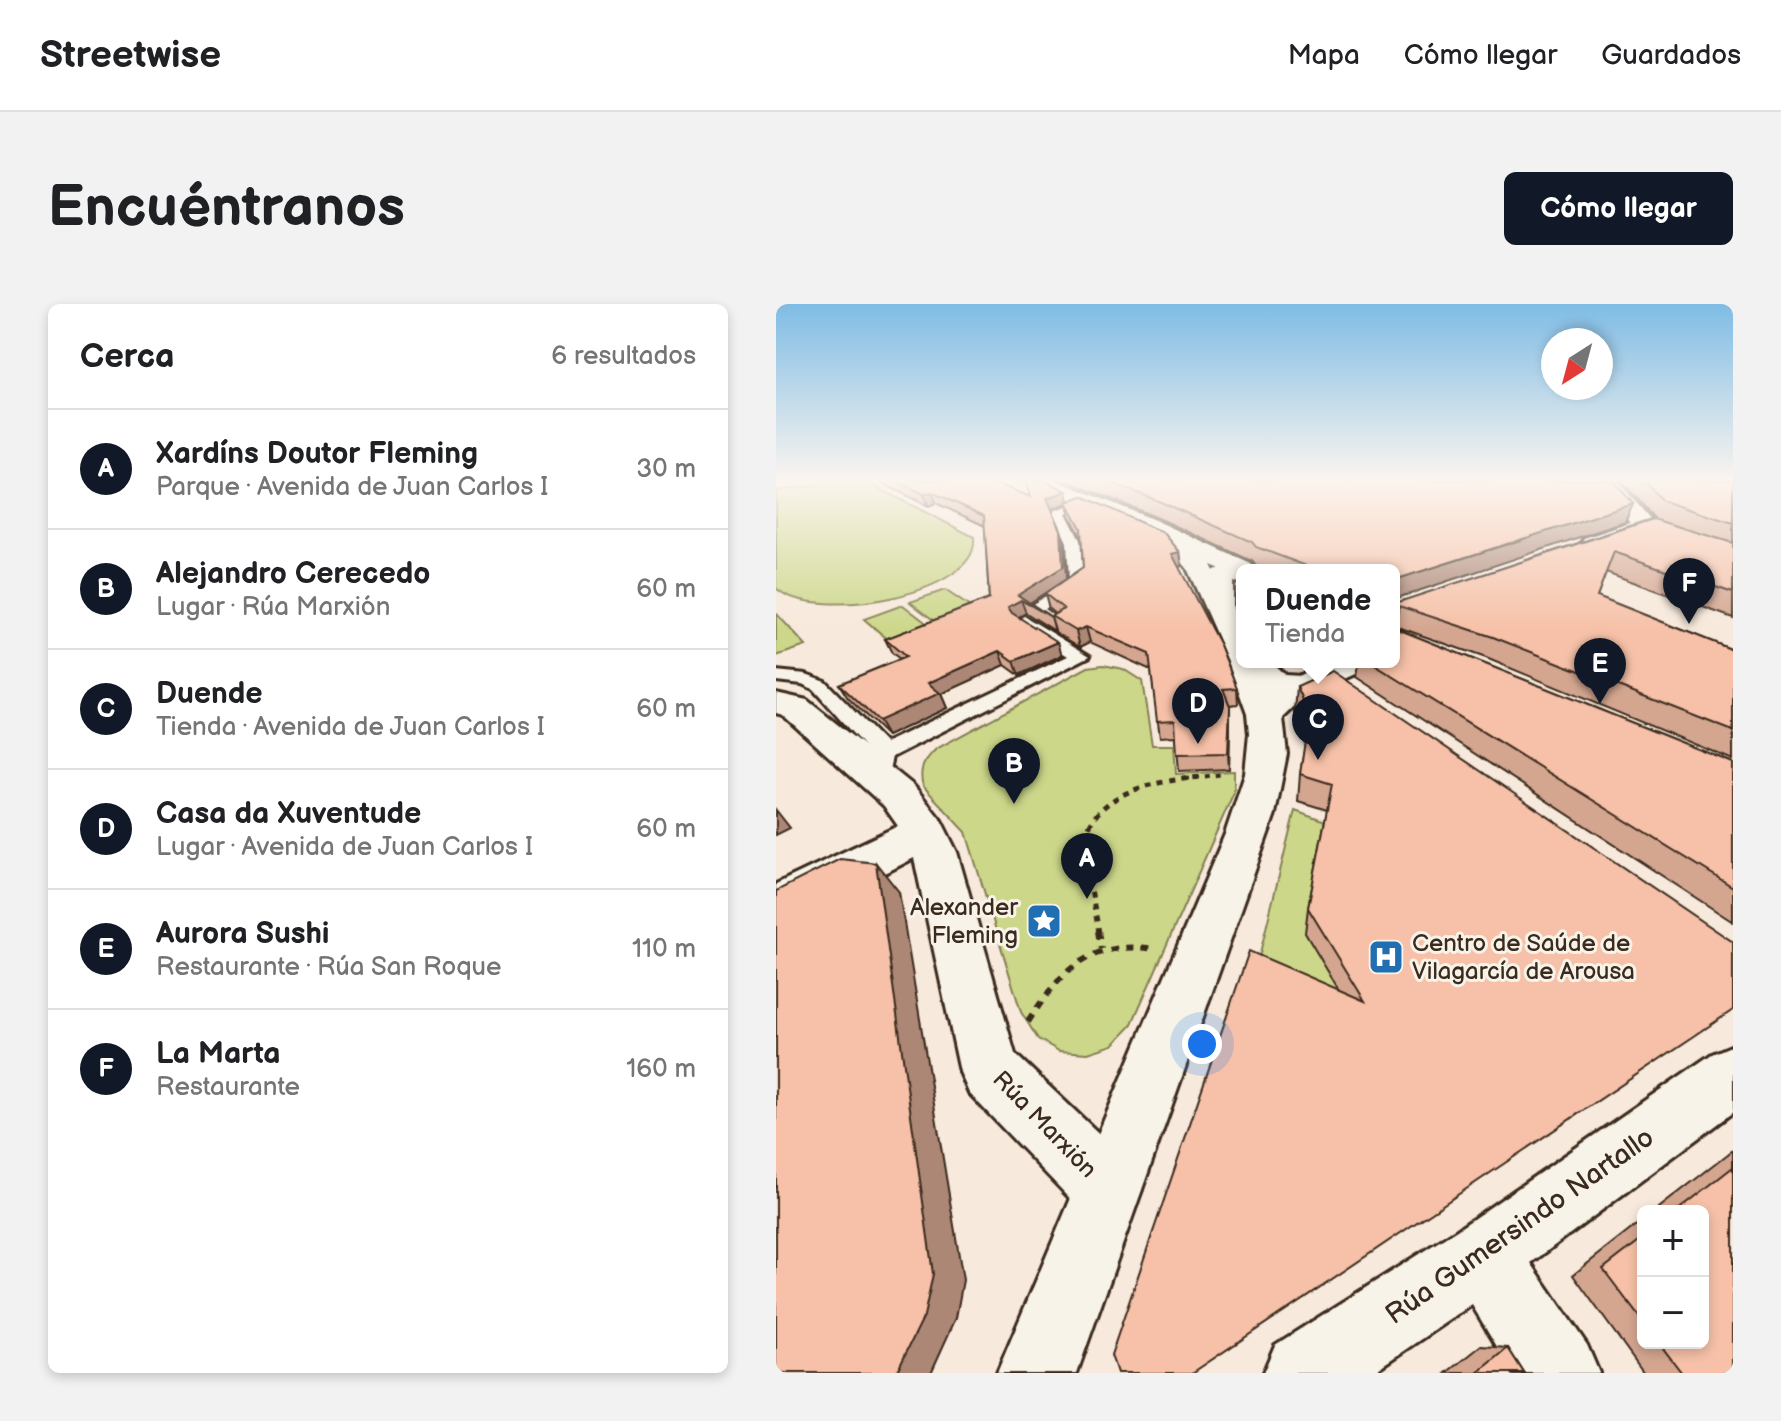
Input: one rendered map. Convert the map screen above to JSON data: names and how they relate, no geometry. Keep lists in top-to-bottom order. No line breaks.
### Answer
{"streets":{"street":["Rúa Marxión","Rúa Gumersindo Nartallo"]},"places":{"place":["Alexander Fleming"],"hospital":["Centro de Saúde de Vilagarcía de Arousa"]},"north":"bottom left","page":{"header":"Streetwise","nav":["Mapa","Cómo llegar","Guardados"],"buttons":"Cómo llegar","title":"Encuéntranos","heading":["Cerca","6 resultados"],"list":[{"mark":"A","name":"Xardíns Doutor Fleming","note":"Parque · Avenida de Juan Carlos I","value":"30 m"},{"mark":"B","name":"Alejandro Cerecedo","note":"Lugar · Rúa Marxión","value":"60 m"},{"mark":"C","name":"Duende","note":"Tienda · Avenida de Juan Carlos I","value":"60 m"},{"mark":"D","name":"Casa da Xuventude","note":"Lugar · Avenida de Juan Carlos I","value":"60 m"},{"mark":"E","name":"Aurora Sushi","note":"Restaurante · Rúa San Roque","value":"110 m"},{"mark":"F","name":"La Marta","note":"Restaurante","value":"160 m"}],"pins":["F","E","D","C","B","A"],"popup":["Duende","Tienda"],"map_buttons":["+","−"]}}
